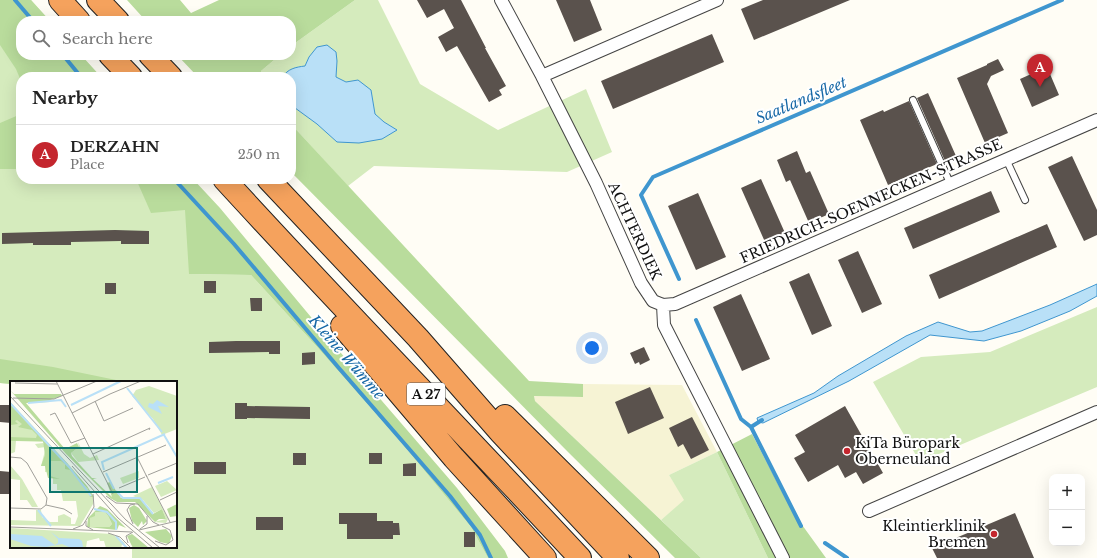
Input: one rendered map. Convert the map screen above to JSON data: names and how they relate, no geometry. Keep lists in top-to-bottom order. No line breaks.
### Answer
{"streets":{"highway":["A 27"],"street":["FRIEDRICH-SOENNECKEN-STRASSE","ACHTERDIEK"]},"crossings":[["FRIEDRICH-SOENNECKEN-STRASSE","ACHTERDIEK"]],"water":["Saatlandsfleet","Kleine Wümme"],"places":["KiTa Büropark Oberneuland","Kleintierklinik Bremen"],"page":{"search":"Search here","pins":"A","heading":"Nearby","list":[{"mark":"A","name":"DERZAHN","note":"Place","value":"250 m"}],"map_buttons":["+","−"]}}
